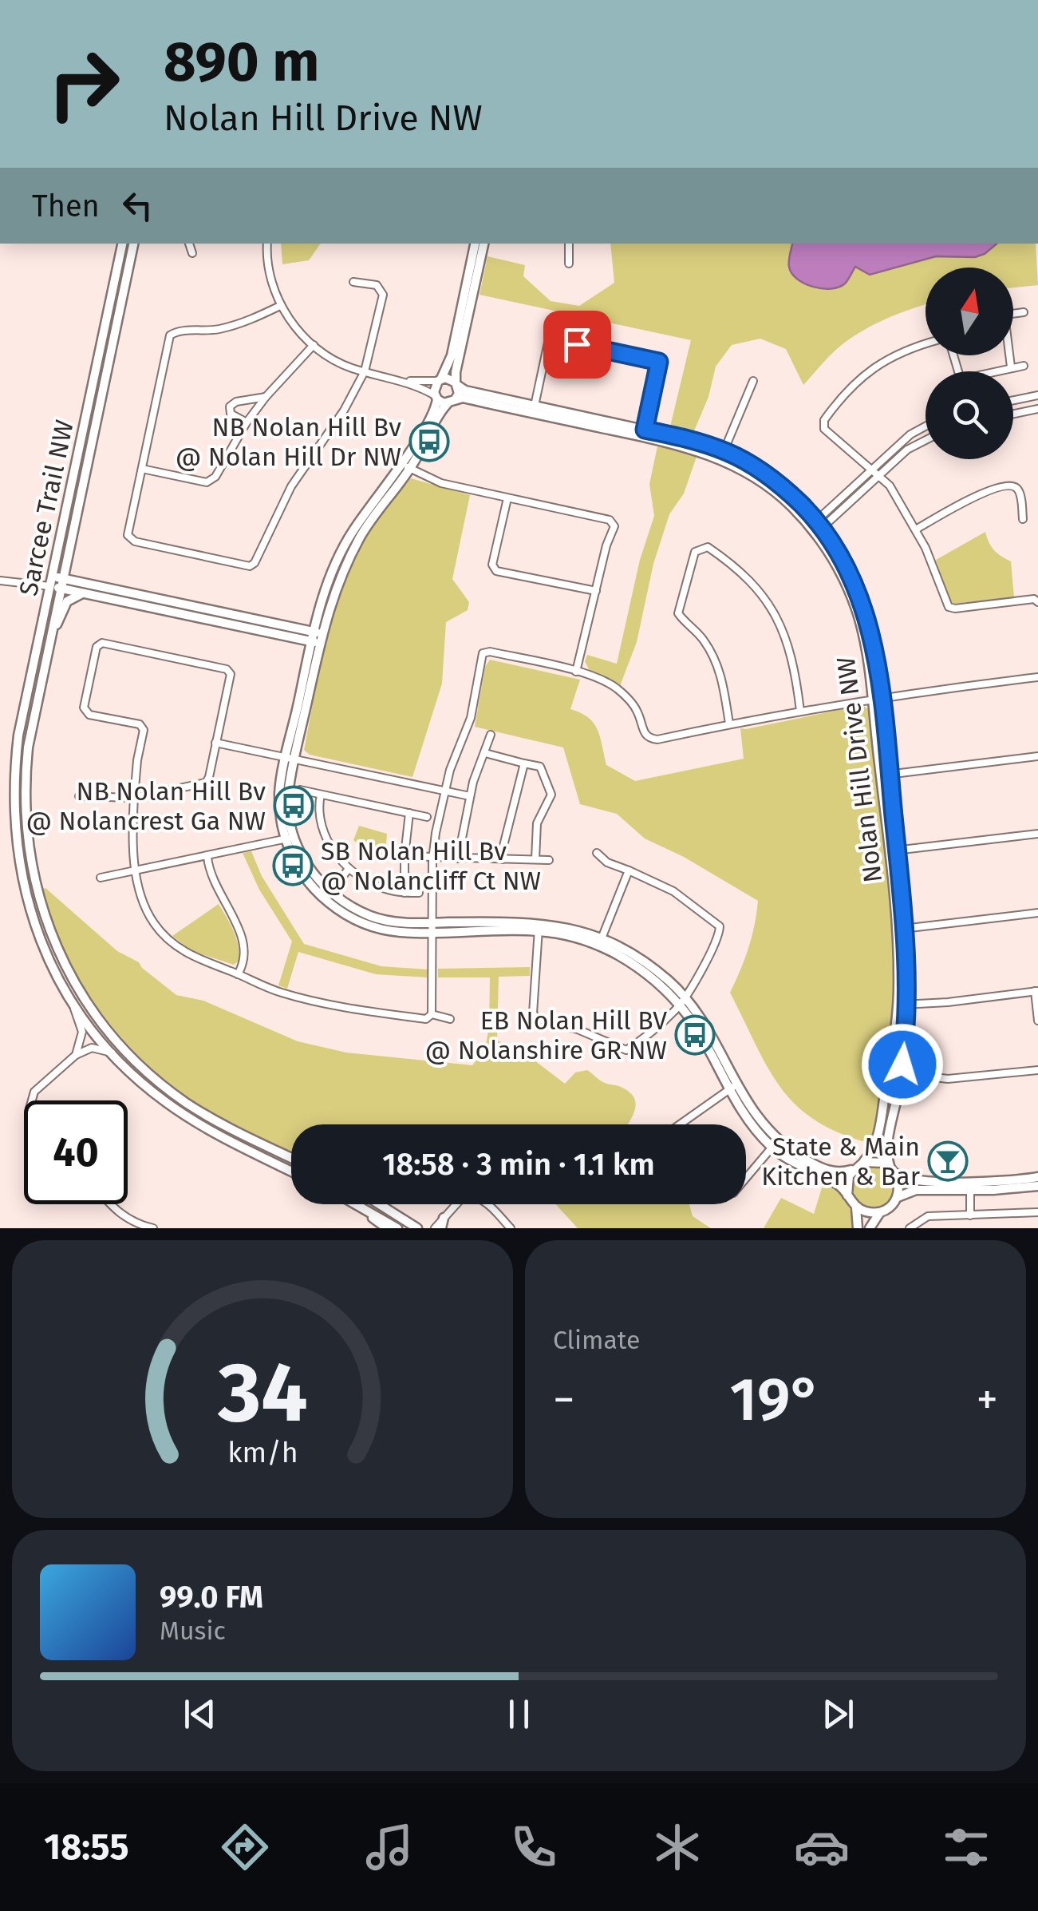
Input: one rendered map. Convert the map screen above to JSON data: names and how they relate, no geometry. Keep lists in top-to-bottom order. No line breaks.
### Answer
{"streets":{"street":["Sarcee Trail NW","Nolan Hill Drive NW"]},"places":{"bus stop":["NB Nolan Hill Bv @ Nolan Hill Dr NW","NB Nolan Hill Bv @ Nolancrest Ga NW","SB Nolan Hill Bv @ Nolancliff Ct NW","EB Nolan Hill BV @ Nolanshire GR NW"],"bar":["State & Main Kitchen & Bar"]},"north":"top","page":{"turn":["890 m","Nolan Hill Drive NW"],"then":"Then","limit":"40","trip":"18:58 · 3 min · 1.1 km","tile":"Climate","heat":["−","19°","+"],"song":["99.0 FM","Music"],"tabs":"18:55","gauge":["34","km/h"]}}
